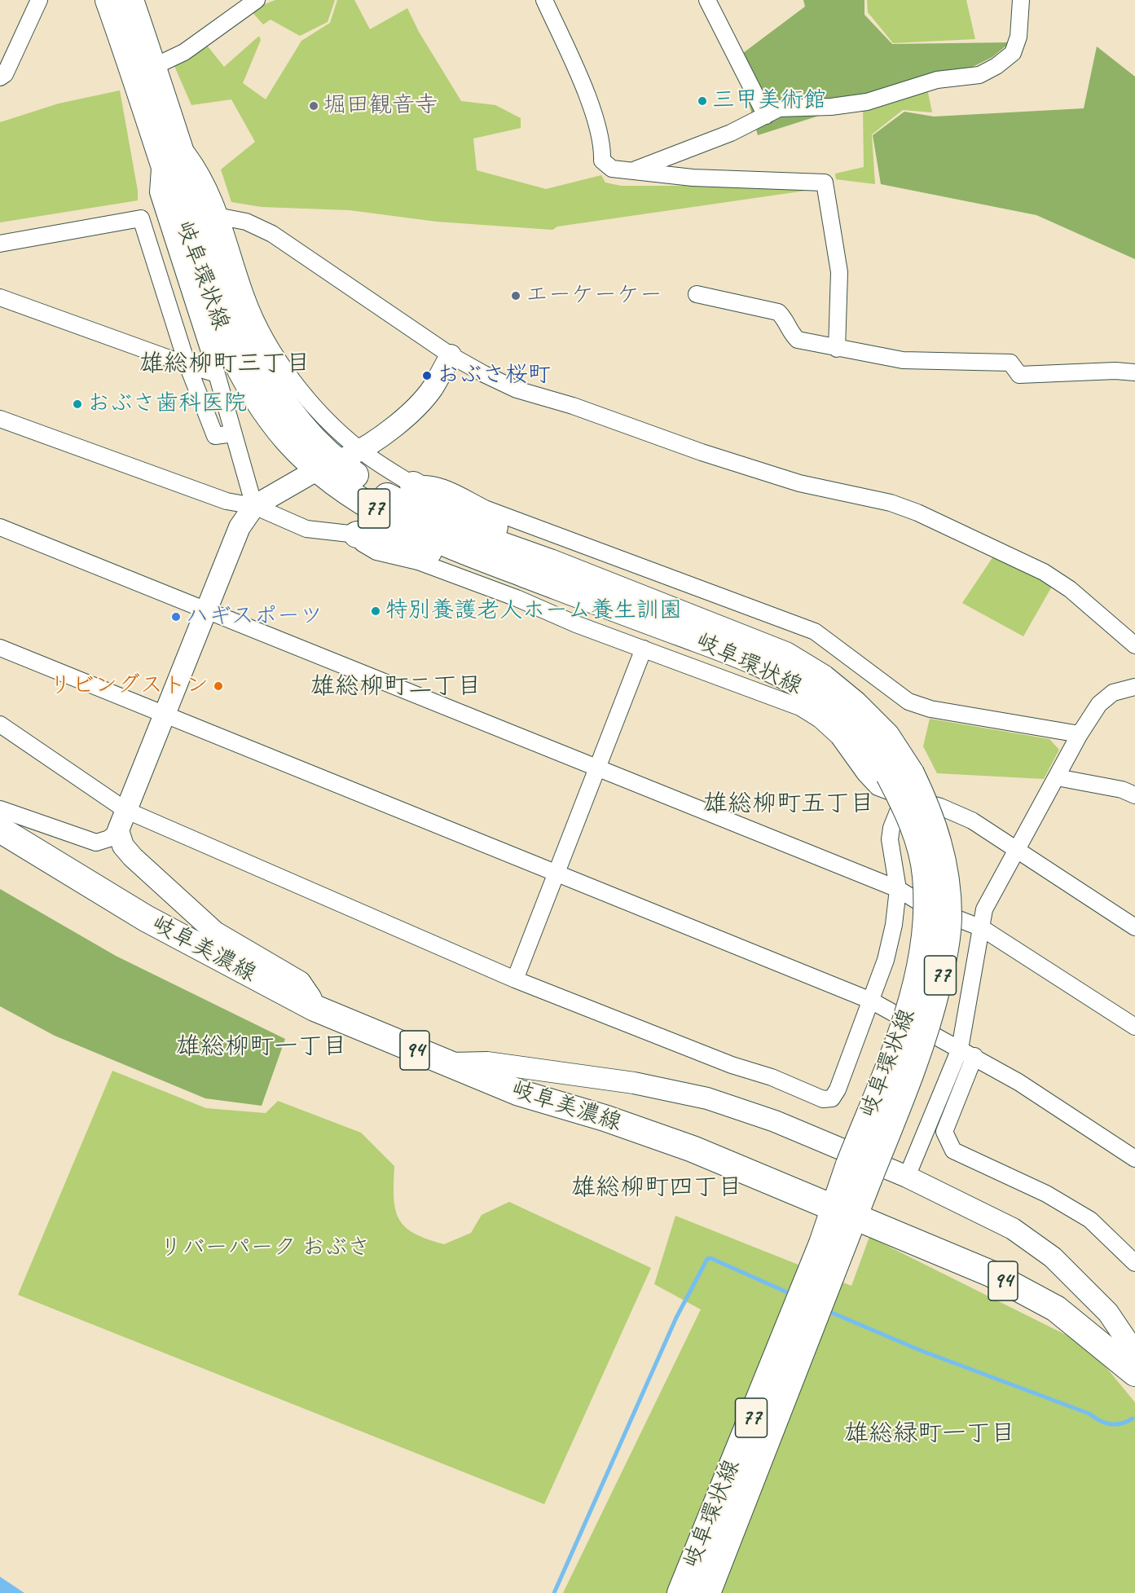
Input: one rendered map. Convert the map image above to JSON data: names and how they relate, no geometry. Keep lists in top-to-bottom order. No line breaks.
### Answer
{"streets":{"main road":["岐阜環状線","77","岐阜美濃線","94"]},"crossings":[["岐阜環状線","77"],["岐阜環状線","岐阜美濃線"]],"districts":["雄総柳町三丁目","雄総柳町二丁目","雄総柳町五丁目","雄総柳町一丁目","雄総柳町四丁目","雄総緑町一丁目"],"parks":["リバーパーク おぶさ"],"places":["三甲美術館","堀田観音寺","エーケーケー","おぶさ桜町","おぶさ歯科医院","特別養護老人ホーム養生訓園","ハギスポーツ","リビングストン"]}
